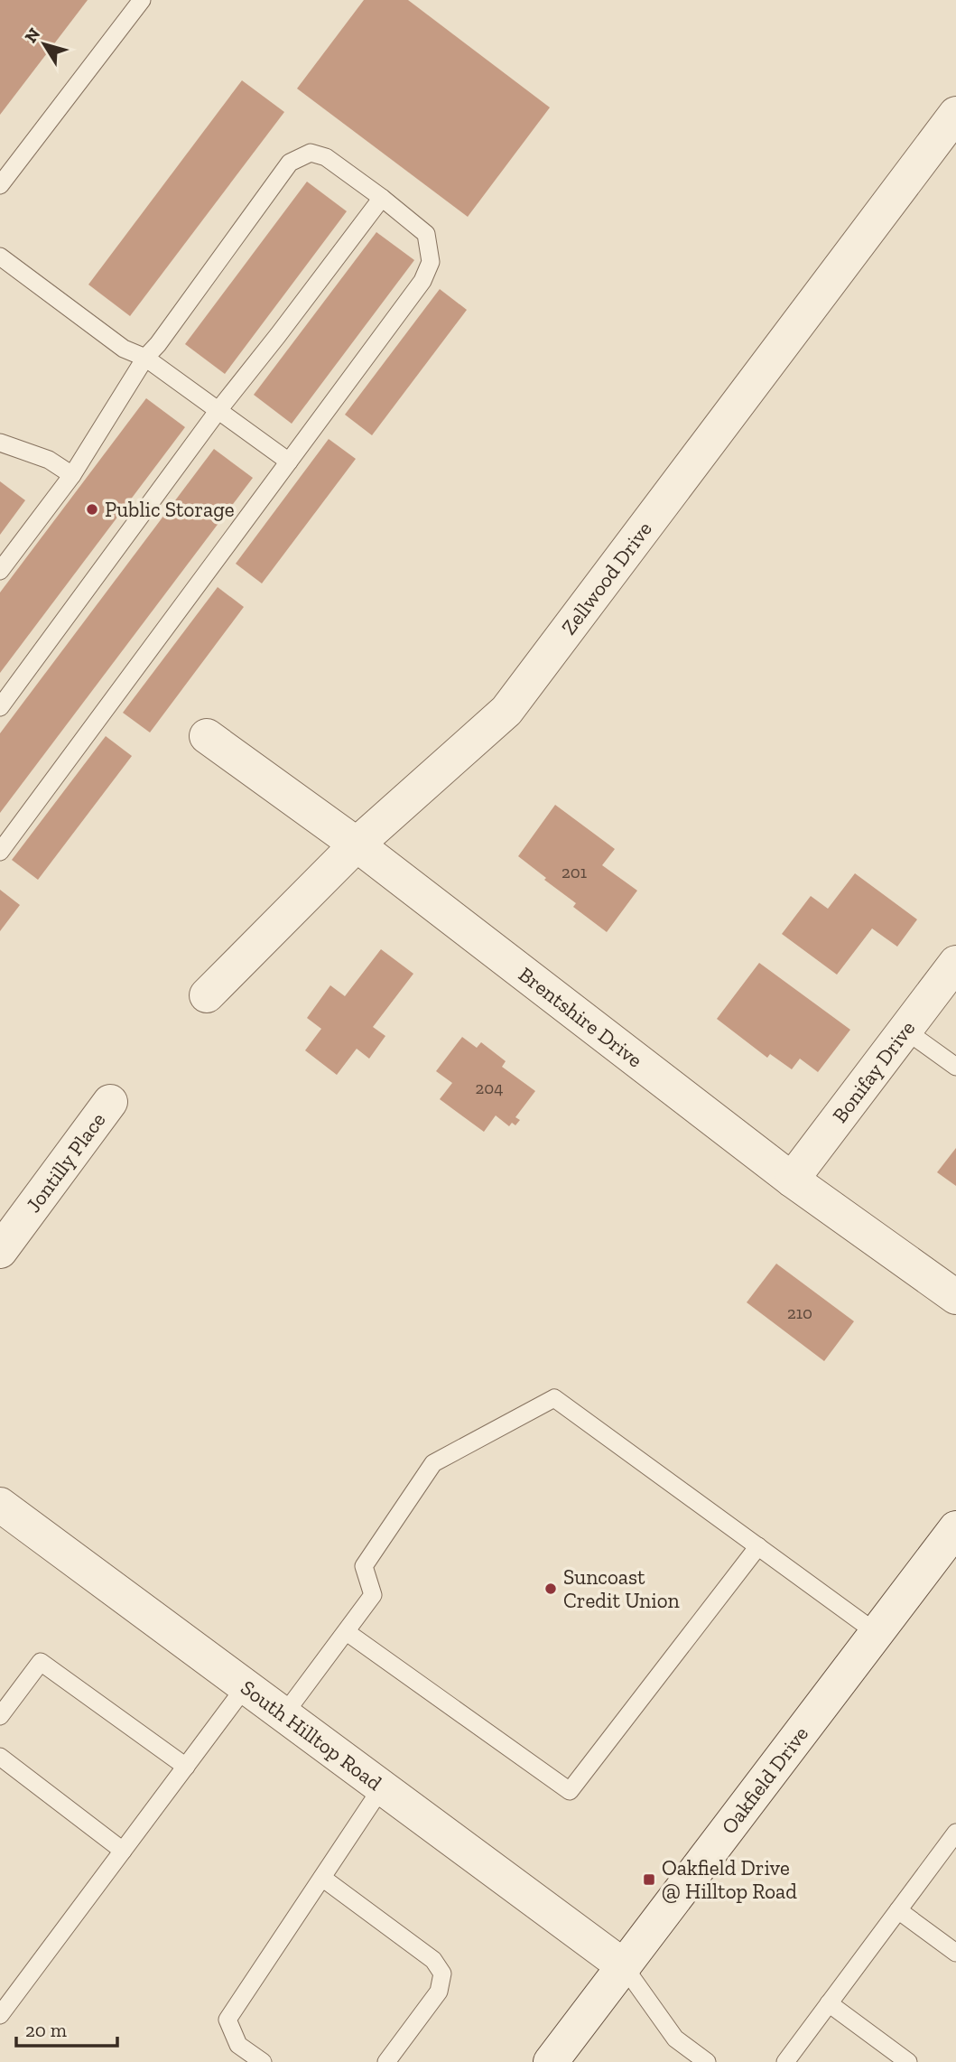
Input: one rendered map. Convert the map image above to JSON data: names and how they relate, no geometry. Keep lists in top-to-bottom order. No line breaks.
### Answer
{"streets":{"street":["Zellwood Drive","Brentshire Drive","Bonifay Drive","Jontilly Place","South Hilltop Road","Oakfield Drive"]},"crossings":[["Zellwood Drive","Brentshire Drive"],["Brentshire Drive","Bonifay Drive"],["South Hilltop Road","Oakfield Drive"]],"places":{"other":["Public Storage","Suncoast Credit Union"],"transit":["Oakfield Drive @ Hilltop Road"]},"house_numbers":["201","204","210"],"scale_bar":"20 m","north":"top left"}
